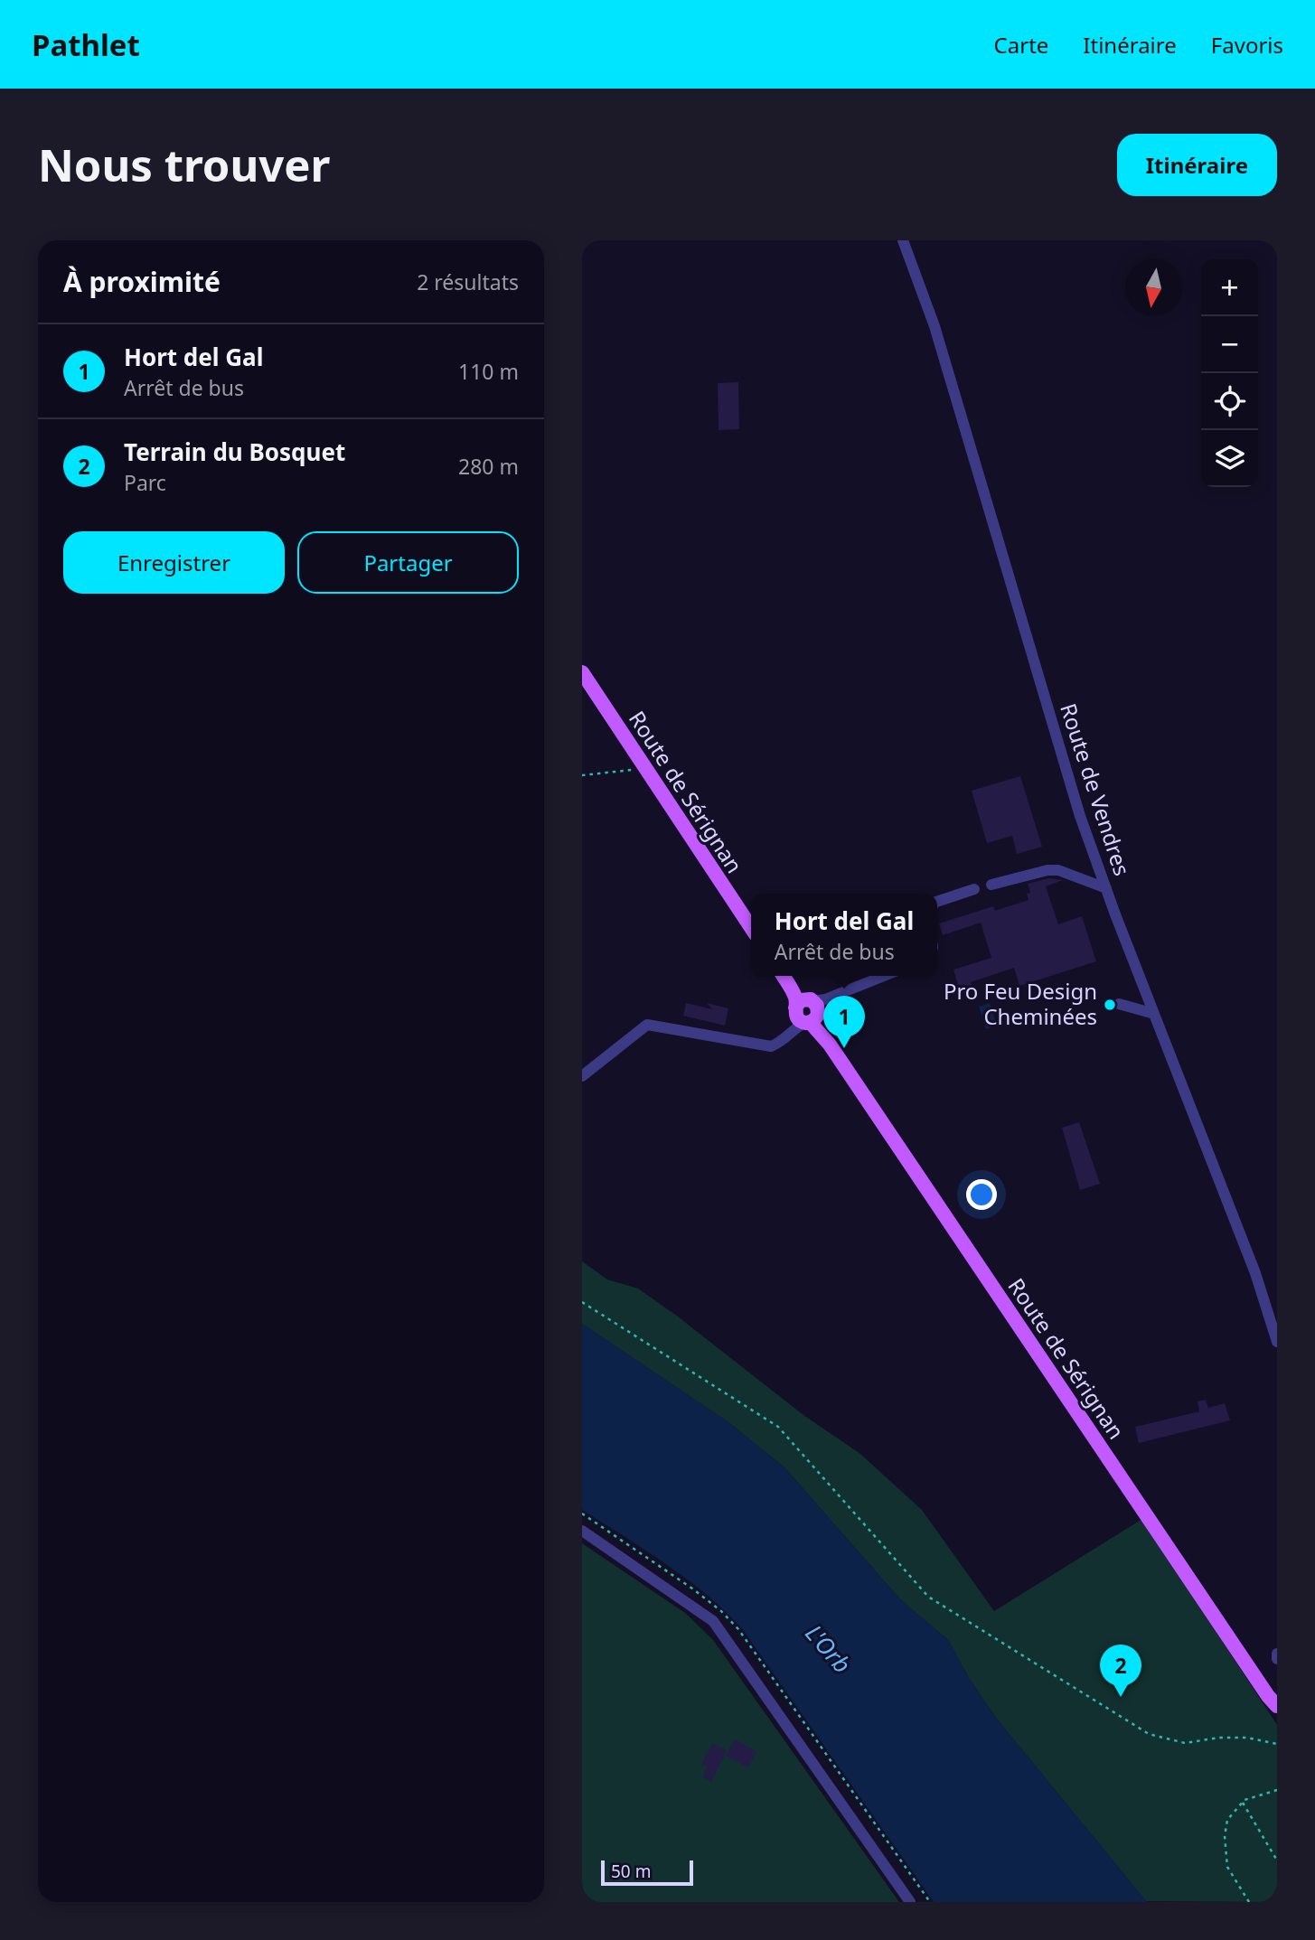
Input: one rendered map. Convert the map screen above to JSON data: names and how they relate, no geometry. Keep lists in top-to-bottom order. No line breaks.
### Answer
{"streets":{"main road":["Route de Sérignan"],"street":["Route de Vendres"]},"water":["L'Orb"],"places":["Pro Feu Design Cheminées"],"scale_bar":"50 m","north":"bottom","page":{"header":"Pathlet","nav":["Carte","Itinéraire","Favoris"],"buttons":["Itinéraire",["Enregistrer","Partager"]],"title":"Nous trouver","heading":["À proximité","2 résultats"],"map_buttons":["+","−"],"list":[{"mark":"1","name":"Hort del Gal","note":"Arrêt de bus","value":"110 m"},{"mark":"2","name":"Terrain du Bosquet","note":"Parc","value":"280 m"}],"popup":["Hort del Gal","Arrêt de bus"],"pins":["1","2"],"scale":"50 m"}}
